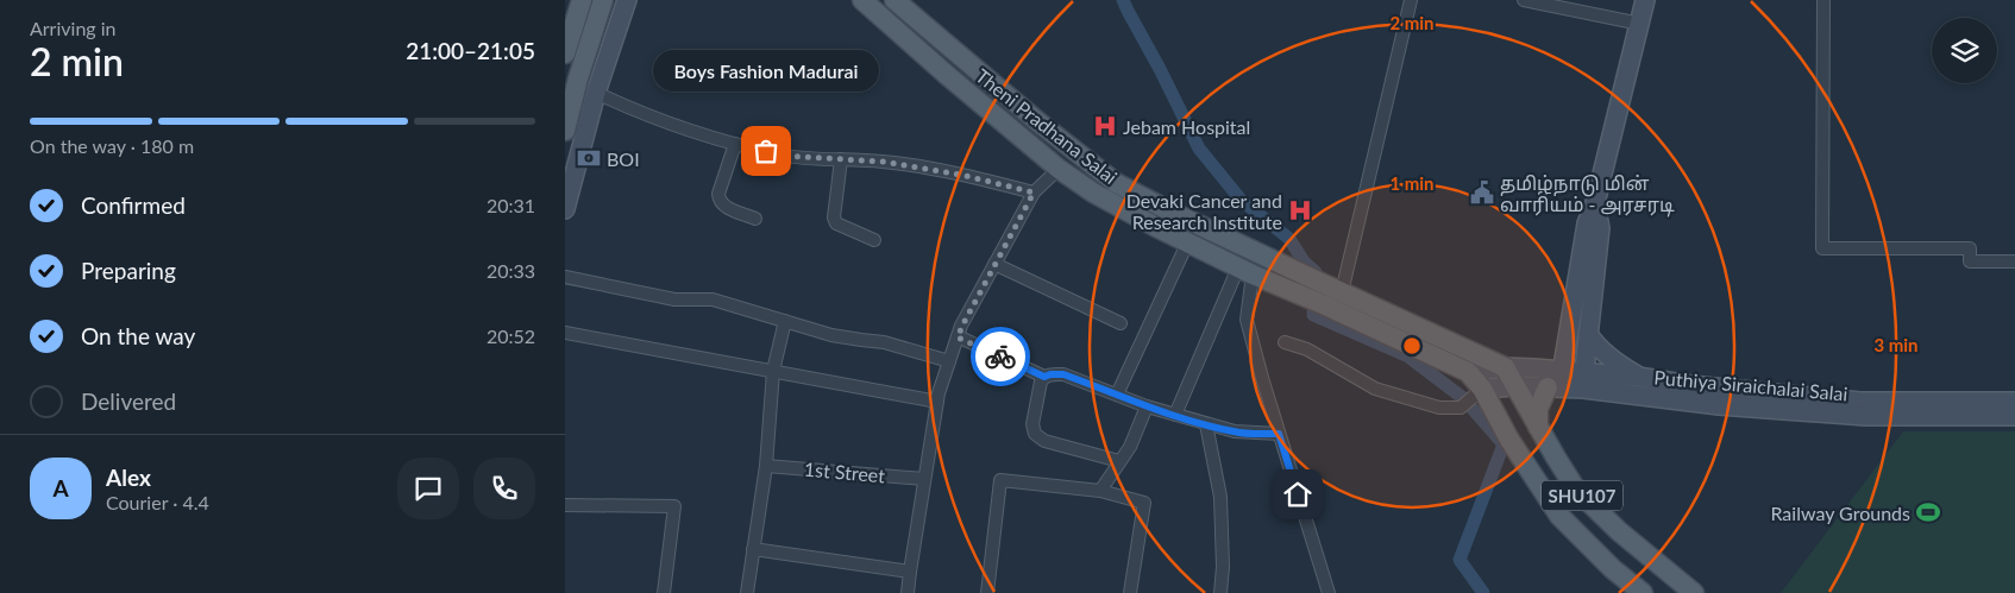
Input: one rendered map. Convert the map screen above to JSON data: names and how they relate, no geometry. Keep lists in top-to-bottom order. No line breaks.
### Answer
{"streets":{"main road":["Theni Pradhana Salai","Puthiya Siraichalai Salai","SHU107"],"street":["1st Street"]},"crossings":[["Theni Pradhana Salai","SHU107"]],"places":{"hospital":["Jebam Hospital","Devaki Cancer and Research Institute"],"other":["Boys Fashion Madurai"],"bank":["BOI"],"public building":["தமிழ்நாடு மின் வாரியம் - அரசரடி"],"sports":["Railway Grounds"]},"page":{"heading":["2 min","Arriving in","21:00–21:05"],"panel":["Alex","Courier · 4.4"],"bubble":"Boys Fashion Madurai","bar":"On the way · 180 m","list":[["Confirmed","20:31"],["Preparing","20:33"],["On the way","20:52"],"Delivered"],"round":"A"},"rings":["2 min","1 min","3 min"]}
